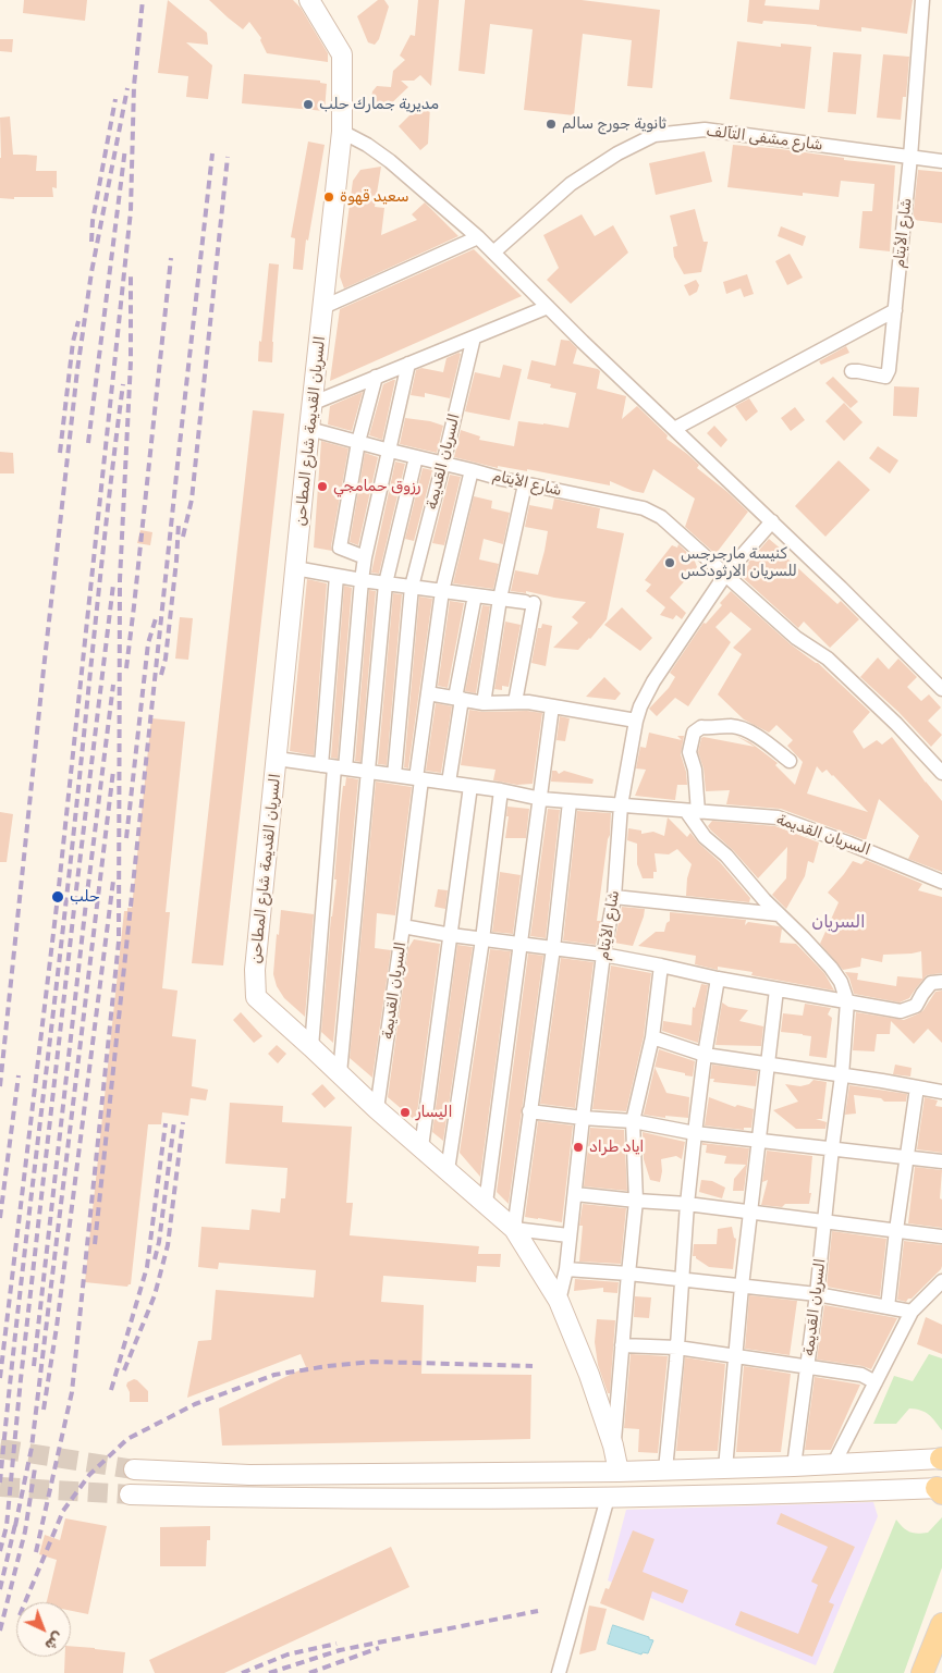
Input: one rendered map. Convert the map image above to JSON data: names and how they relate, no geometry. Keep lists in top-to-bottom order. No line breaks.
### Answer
{"streets":{"street":["شارع مشفى التآلف","شارع الأيتام","السريان القديمة شارع المطاحن","السريان القديمة"]},"crossings":[["شارع مشفى التآلف","شارع الأيتام"],["شارع الأيتام","السريان القديمة شارع المطاحن"],["شارع الأيتام","السريان القديمة"],["السريان القديمة شارع المطاحن","السريان القديمة"]],"districts":["السريان"],"places":["مديرية جمارك حلب","ثانوية جورج سالم","سعيد قهوة","رزوق حمامجي","كنيسة مارجرجس للسريان الارثودكس","حلب","اليسار","اياد طراد"],"north":"bottom right"}
